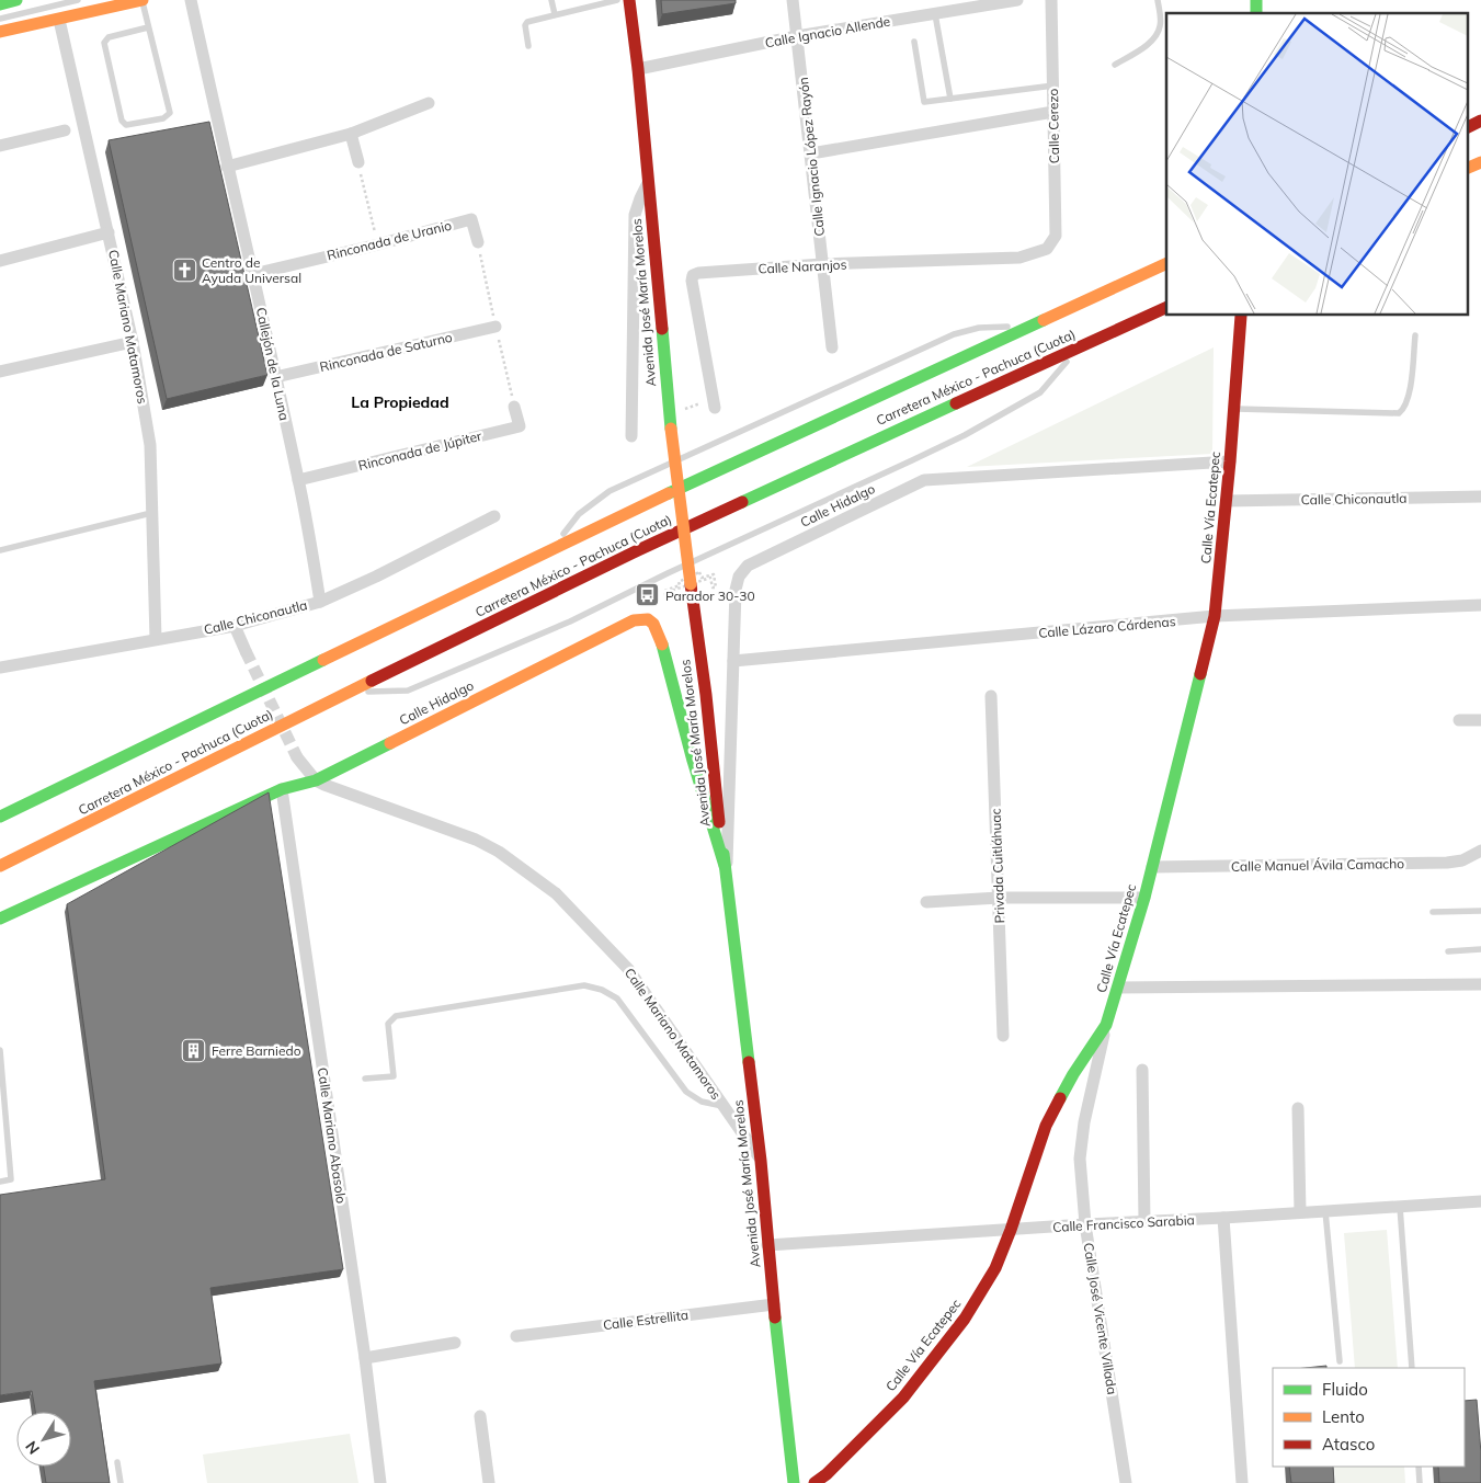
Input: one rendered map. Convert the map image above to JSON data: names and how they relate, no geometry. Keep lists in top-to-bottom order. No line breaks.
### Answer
{"streets":{"main road":["Avenida José María Morelos","Carretera México - Pachuca (Cuota)","Calle Hidalgo","Calle Vía Ecatepec"],"street":["Calle Ignacio Allende","Calle Cerezo","Calle Ignacio López Rayón","Rinconada de Uranio","Calle Naranjos","Calle Mariano Matamoros","Rinconada de Saturno","Callejón de la Luna","Rinconada de Júpiter","Calle Chiconautla","Calle Lázaro Cárdenas","Calle Manuel Ávila Camacho","Privada Cuitláhuac","Calle Mariano Abasolo","Calle Francisco Sarabia","Calle José Vicente Villada","Calle Estrellita"]},"crossings":[["Calle Ignacio Allende","Calle Ignacio López Rayón"],["Calle Ignacio Allende","Avenida José María Morelos"],["Calle Cerezo","Calle Naranjos"],["Calle Ignacio López Rayón","Calle Naranjos"],["Rinconada de Uranio","Callejón de la Luna"],["Avenida José María Morelos","Calle Mariano Matamoros"],["Avenida José María Morelos","Calle Hidalgo"],["Avenida José María Morelos","Calle Francisco Sarabia"],["Avenida José María Morelos","Calle Estrellita"],["Calle Mariano Matamoros","Calle Chiconautla"],["Calle Mariano Matamoros","Calle Hidalgo"],["Rinconada de Saturno","Callejón de la Luna"],["Callejón de la Luna","Rinconada de Júpiter"],["Callejón de la Luna","Calle Chiconautla"],["Calle Chiconautla","Calle Vía Ecatepec"],["Calle Hidalgo","Calle Vía Ecatepec"],["Calle Hidalgo","Calle Lázaro Cárdenas"],["Calle Hidalgo","Calle Mariano Abasolo"],["Calle Vía Ecatepec","Calle Lázaro Cárdenas"],["Calle Vía Ecatepec","Calle Manuel Ávila Camacho"],["Calle Vía Ecatepec","Calle Francisco Sarabia"],["Calle Vía Ecatepec","Calle José Vicente Villada"],["Calle Francisco Sarabia","Calle José Vicente Villada"]],"districts":["La Propiedad"],"places":{"church":["Centro de Ayuda Universal"],"bus stop":["Parador 30-30"],"building":["Ferre Barniedo"]},"legend":["Fluido","Lento","Atasco"],"north":"bottom left"}
